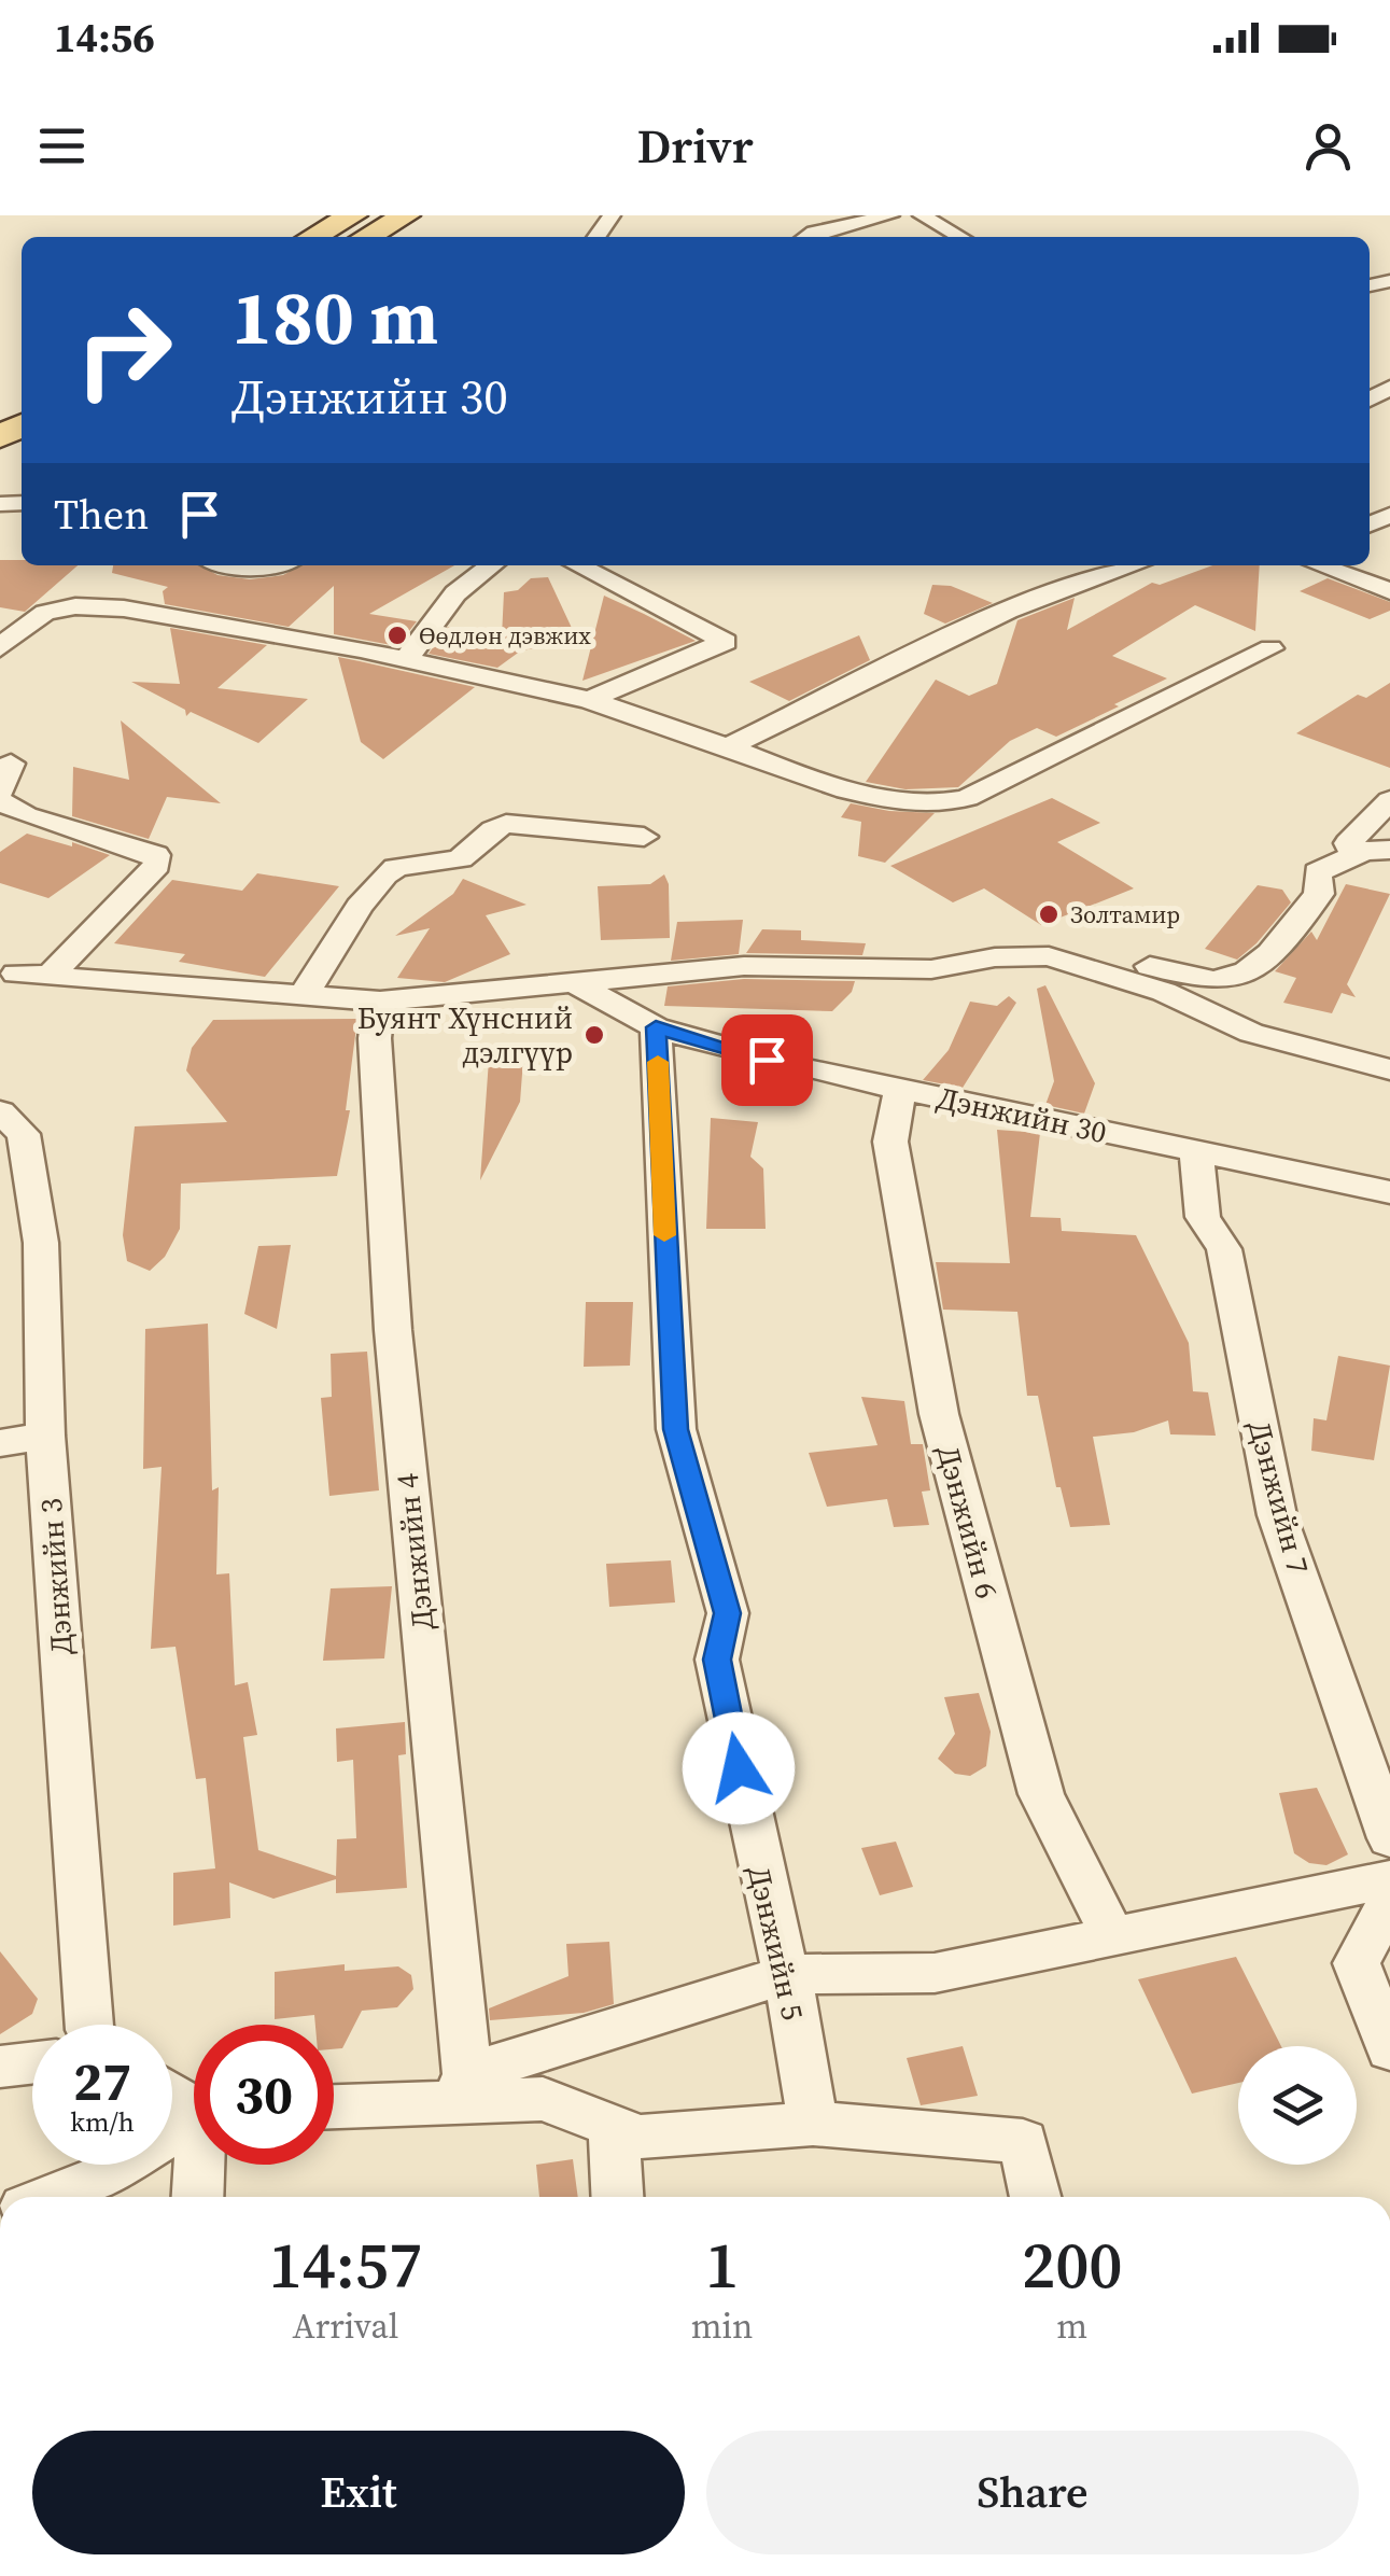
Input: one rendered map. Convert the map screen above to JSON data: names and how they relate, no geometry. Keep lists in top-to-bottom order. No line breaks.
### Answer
{"streets":{"street":["Дэнжийн 30","Дэнжийн 7","Дэнжийн 6","Дэнжийн 4","Дэнжийн 3","Дэнжийн 5"]},"crossings":[["Дэнжийн 30","Дэнжийн 7"],["Дэнжийн 30","Дэнжийн 6"],["Дэнжийн 30","Дэнжийн 5"]],"places":["Өөдлөн дэвжих","Золтамир","Буянт Хүнсний дэлгүүр"],"page":{"status":"14:56","header":"Drivr","turn":["180 m","Дэнжийн 30"],"then":"Then","speed":"27 km/h","limit":"30","eta":["14:57","Arrival","1","min","200","m"],"buttons":["Exit","Share"]}}
